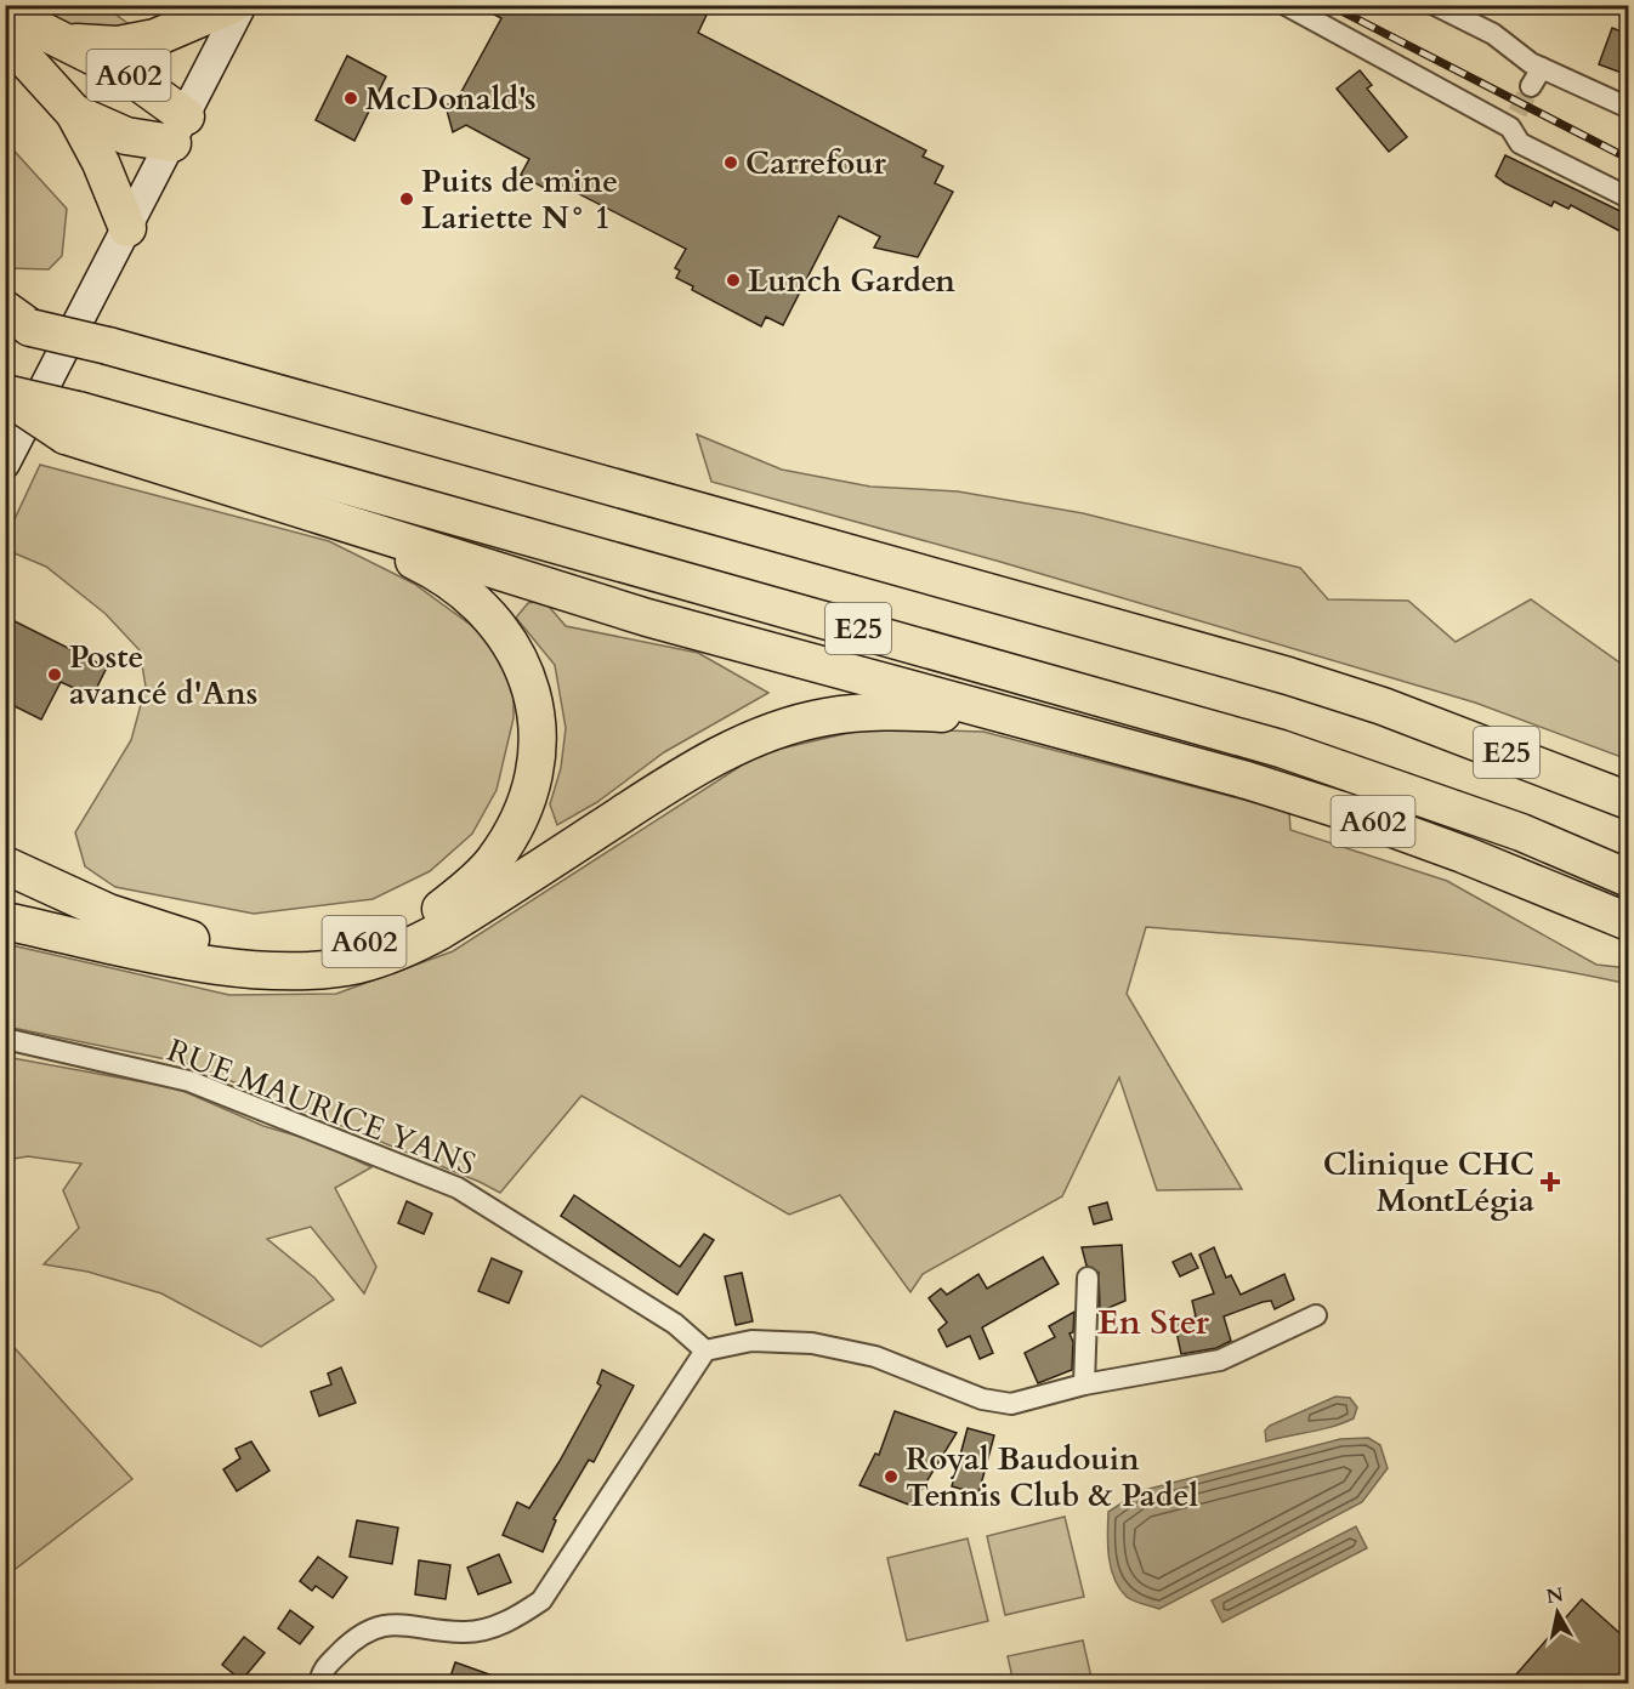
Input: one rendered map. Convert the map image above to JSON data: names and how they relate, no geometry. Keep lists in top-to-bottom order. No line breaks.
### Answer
{"streets":{"highway":["A602","E25"],"street":["RUE MAURICE YANS"]},"crossings":[["A602","E25"]],"districts":["En Ster"],"places":{"other":["McDonald's","Carrefour","Puits de mine Lariette N° 1","Lunch Garden","Poste avancé d'Ans","Royal Baudouin Tennis Club & Padel"],"health":["Clinique CHC MontLégia"]},"north":"top"}
